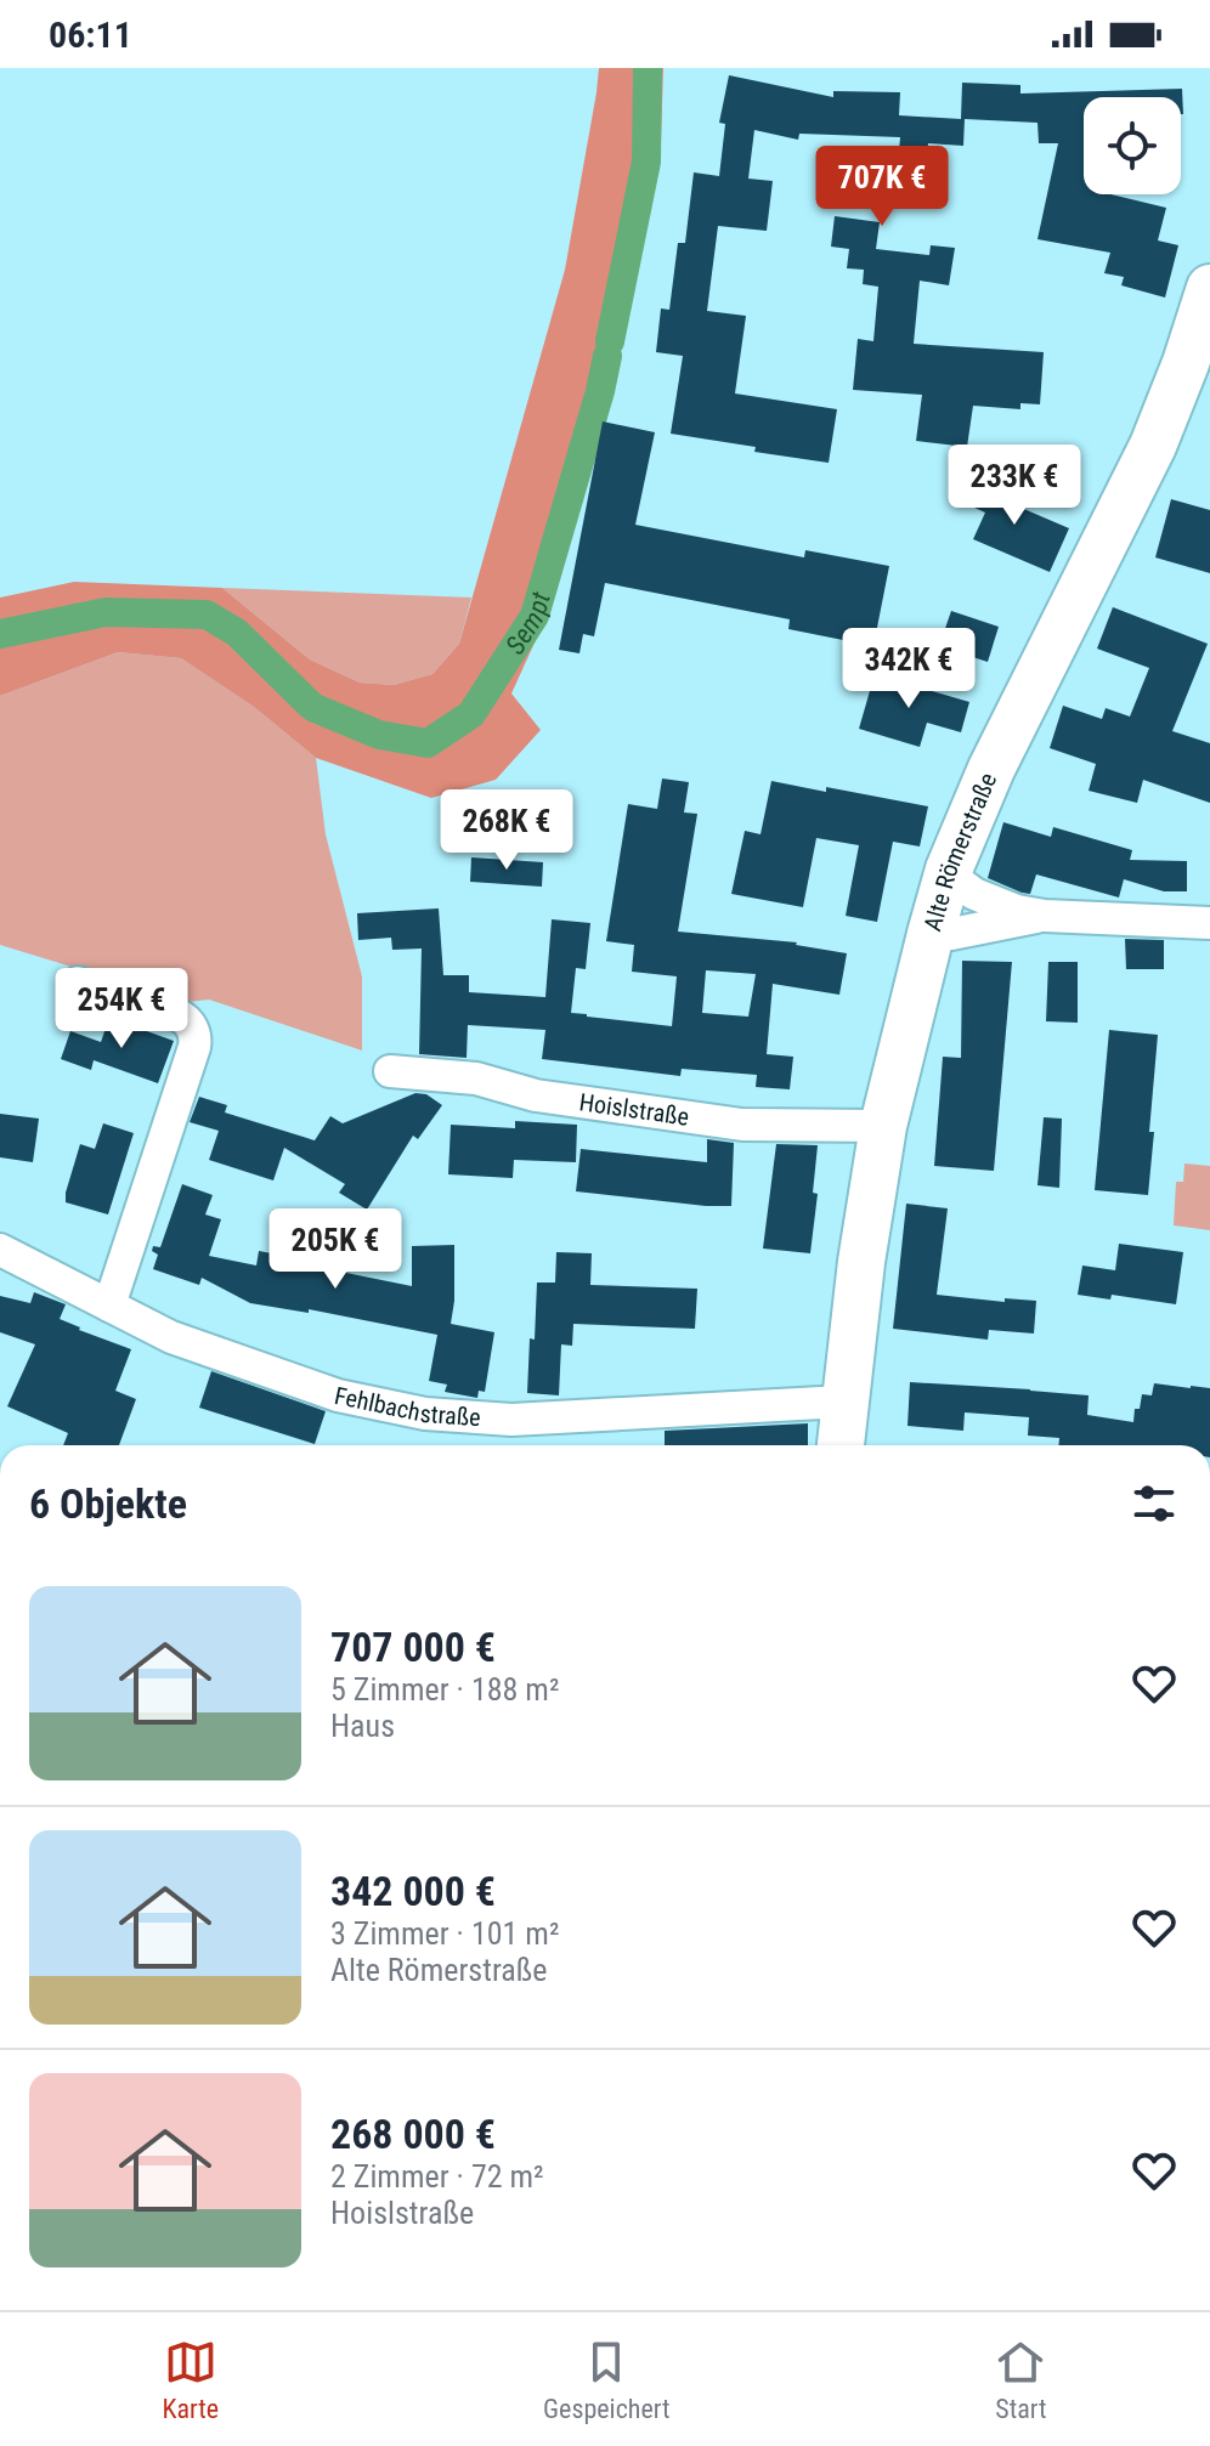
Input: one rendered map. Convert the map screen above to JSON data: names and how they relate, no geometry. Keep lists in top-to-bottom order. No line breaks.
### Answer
{"streets":{"main road":["Alte Römerstraße"],"street":["Hoislstraße","Fehlbachstraße"]},"crossings":[["Alte Römerstraße","Hoislstraße"],["Alte Römerstraße","Fehlbachstraße"]],"water":["Sempt"],"page":{"status":"06:11","price":["707K €","233K €","342K €","268K €","254K €","205K €"],"heading":"6 Objekte","list":[{"name":"707 000 €","note":"5 Zimmer · 188 m² · Haus"},{"name":"342 000 €","note":"3 Zimmer · 101 m² · Alte Römerstraße"},{"name":"268 000 €","note":"2 Zimmer · 72 m² · Hoislstraße"}],"tabs":["Karte","Gespeichert","Start"]}}
